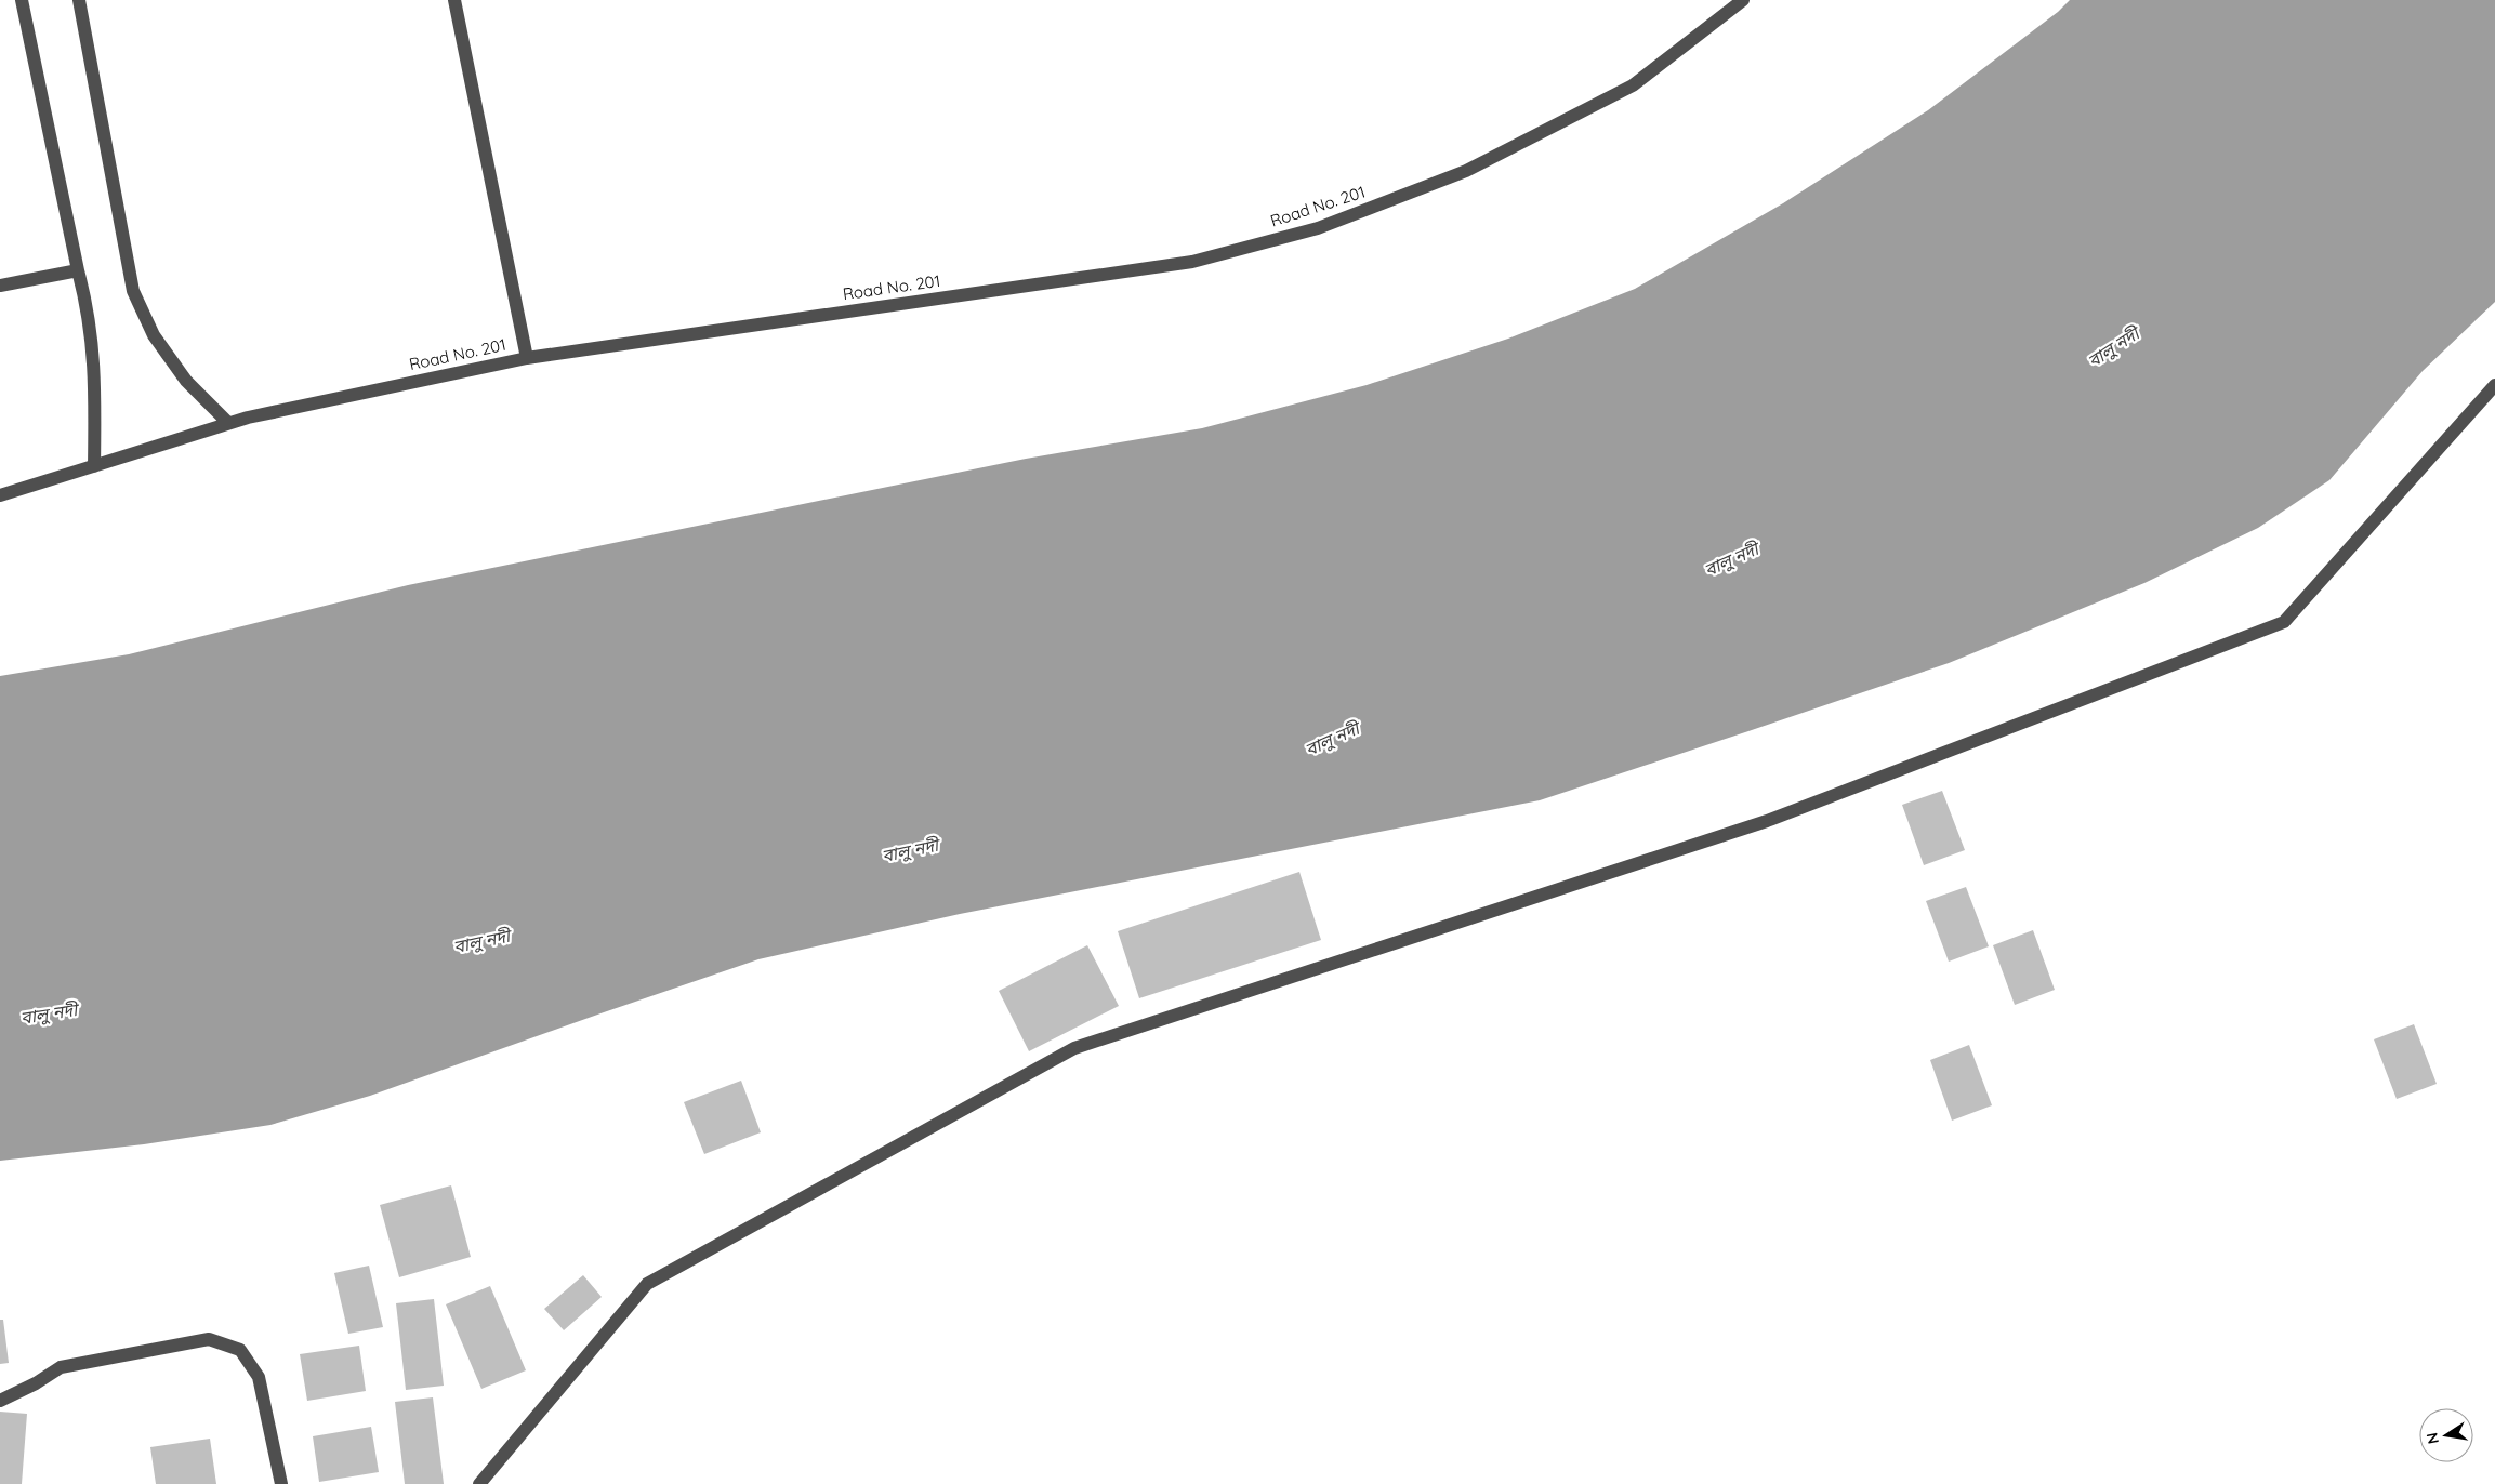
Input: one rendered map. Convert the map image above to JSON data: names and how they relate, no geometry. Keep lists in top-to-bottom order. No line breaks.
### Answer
{"streets":{"street":["Road No. 201"]},"water":["বালু নদী"],"north":"left"}
